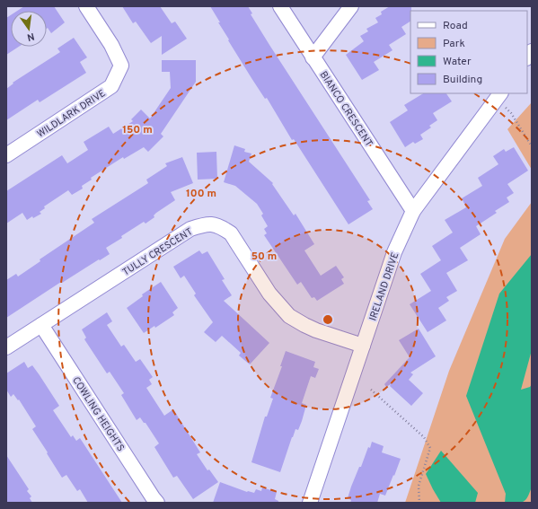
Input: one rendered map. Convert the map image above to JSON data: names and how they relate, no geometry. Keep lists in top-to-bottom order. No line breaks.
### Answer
{"streets":{"street":["BIANCO CRESCENT","WILDLARK DRIVE","TULLY CRESCENT","IRELAND DRIVE","COWLING HEIGHTS"]},"crossings":[["BIANCO CRESCENT","IRELAND DRIVE"],["TULLY CRESCENT","IRELAND DRIVE"],["TULLY CRESCENT","COWLING HEIGHTS"]],"legend":["Road","Park","Water","Building"],"north":"bottom","rings":["150 m","100 m","50 m"]}
